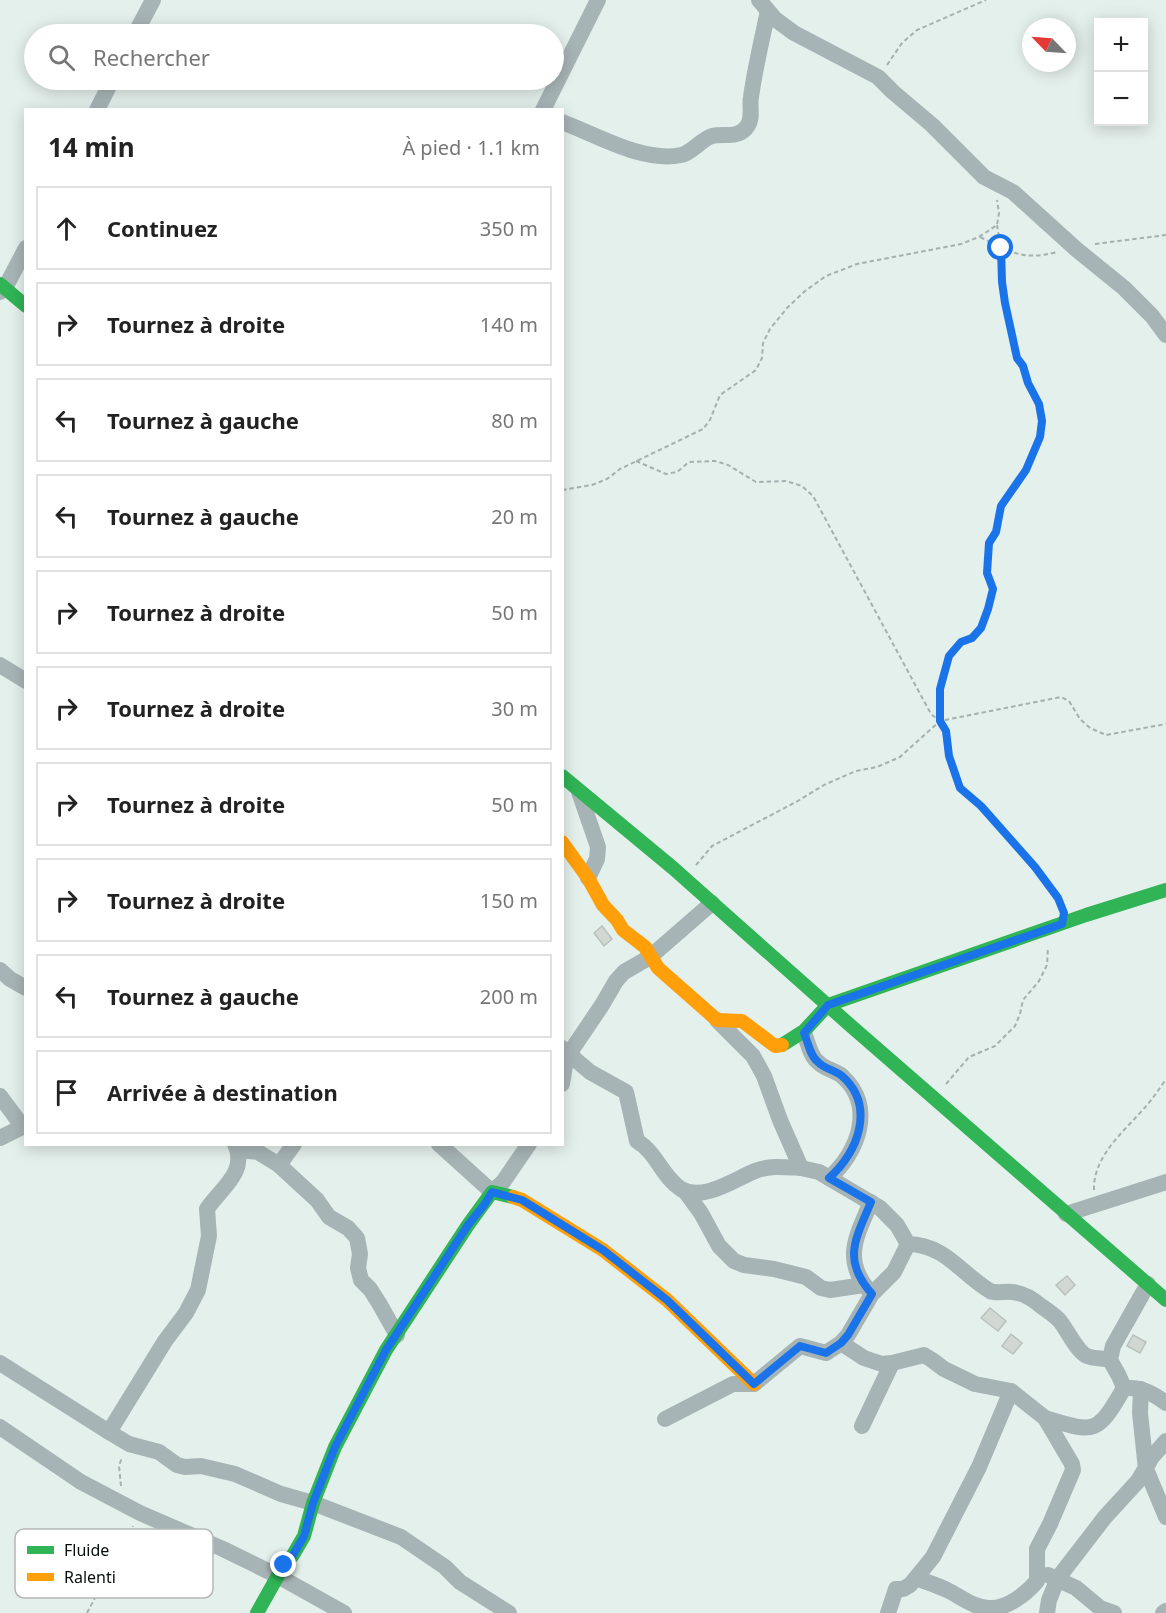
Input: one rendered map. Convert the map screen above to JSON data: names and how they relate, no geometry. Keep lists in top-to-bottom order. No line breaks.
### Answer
{"legend":["Fluide","Ralenti"],"north":"top left","page":{"map_buttons":["+","−"],"search":"Rechercher","heading":["14 min","À pied · 1.1 km"],"list":[["Continuez","350 m"],["Tournez à droite","140 m"],["Tournez à gauche","80 m"],["Tournez à gauche","20 m"],["Tournez à droite","50 m"],["Tournez à droite","30 m"],["Tournez à droite","50 m"],["Tournez à droite","150 m"],["Tournez à gauche","200 m"],"Arrivée à destination"]}}
